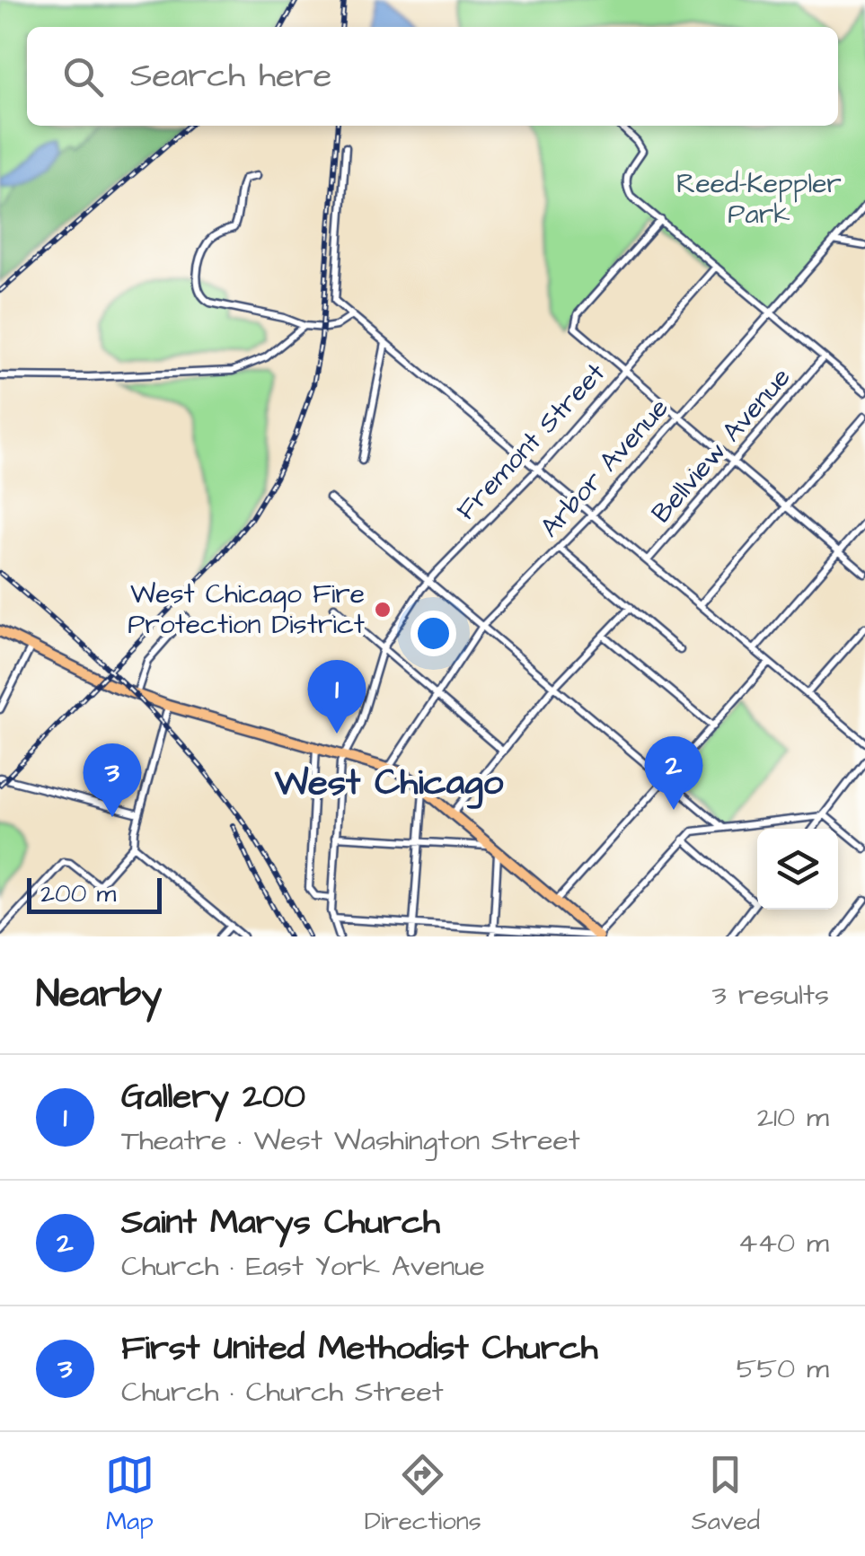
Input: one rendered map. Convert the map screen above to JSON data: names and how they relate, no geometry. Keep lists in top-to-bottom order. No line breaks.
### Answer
{"streets":{"street":["Fremont Street","Bellview Avenue","Arbor Avenue"]},"districts":["West Chicago"],"parks":["Reed-Keppler Park"],"places":["West Chicago Fire Protection District"],"scale_bar":"200 m","page":{"search":"Search here","pins":["1","2","3"],"scale":"200 m","heading":["Nearby","3 results"],"list":[{"mark":"1","name":"Gallery 200","note":"Theatre · West Washington Street","value":"210 m"},{"mark":"2","name":"Saint Marys Church","note":"Church · East York Avenue","value":"440 m"},{"mark":"3","name":"First United Methodist Church","note":"Church · Church Street","value":"550 m"}],"nav":["Map","Directions","Saved"]}}
